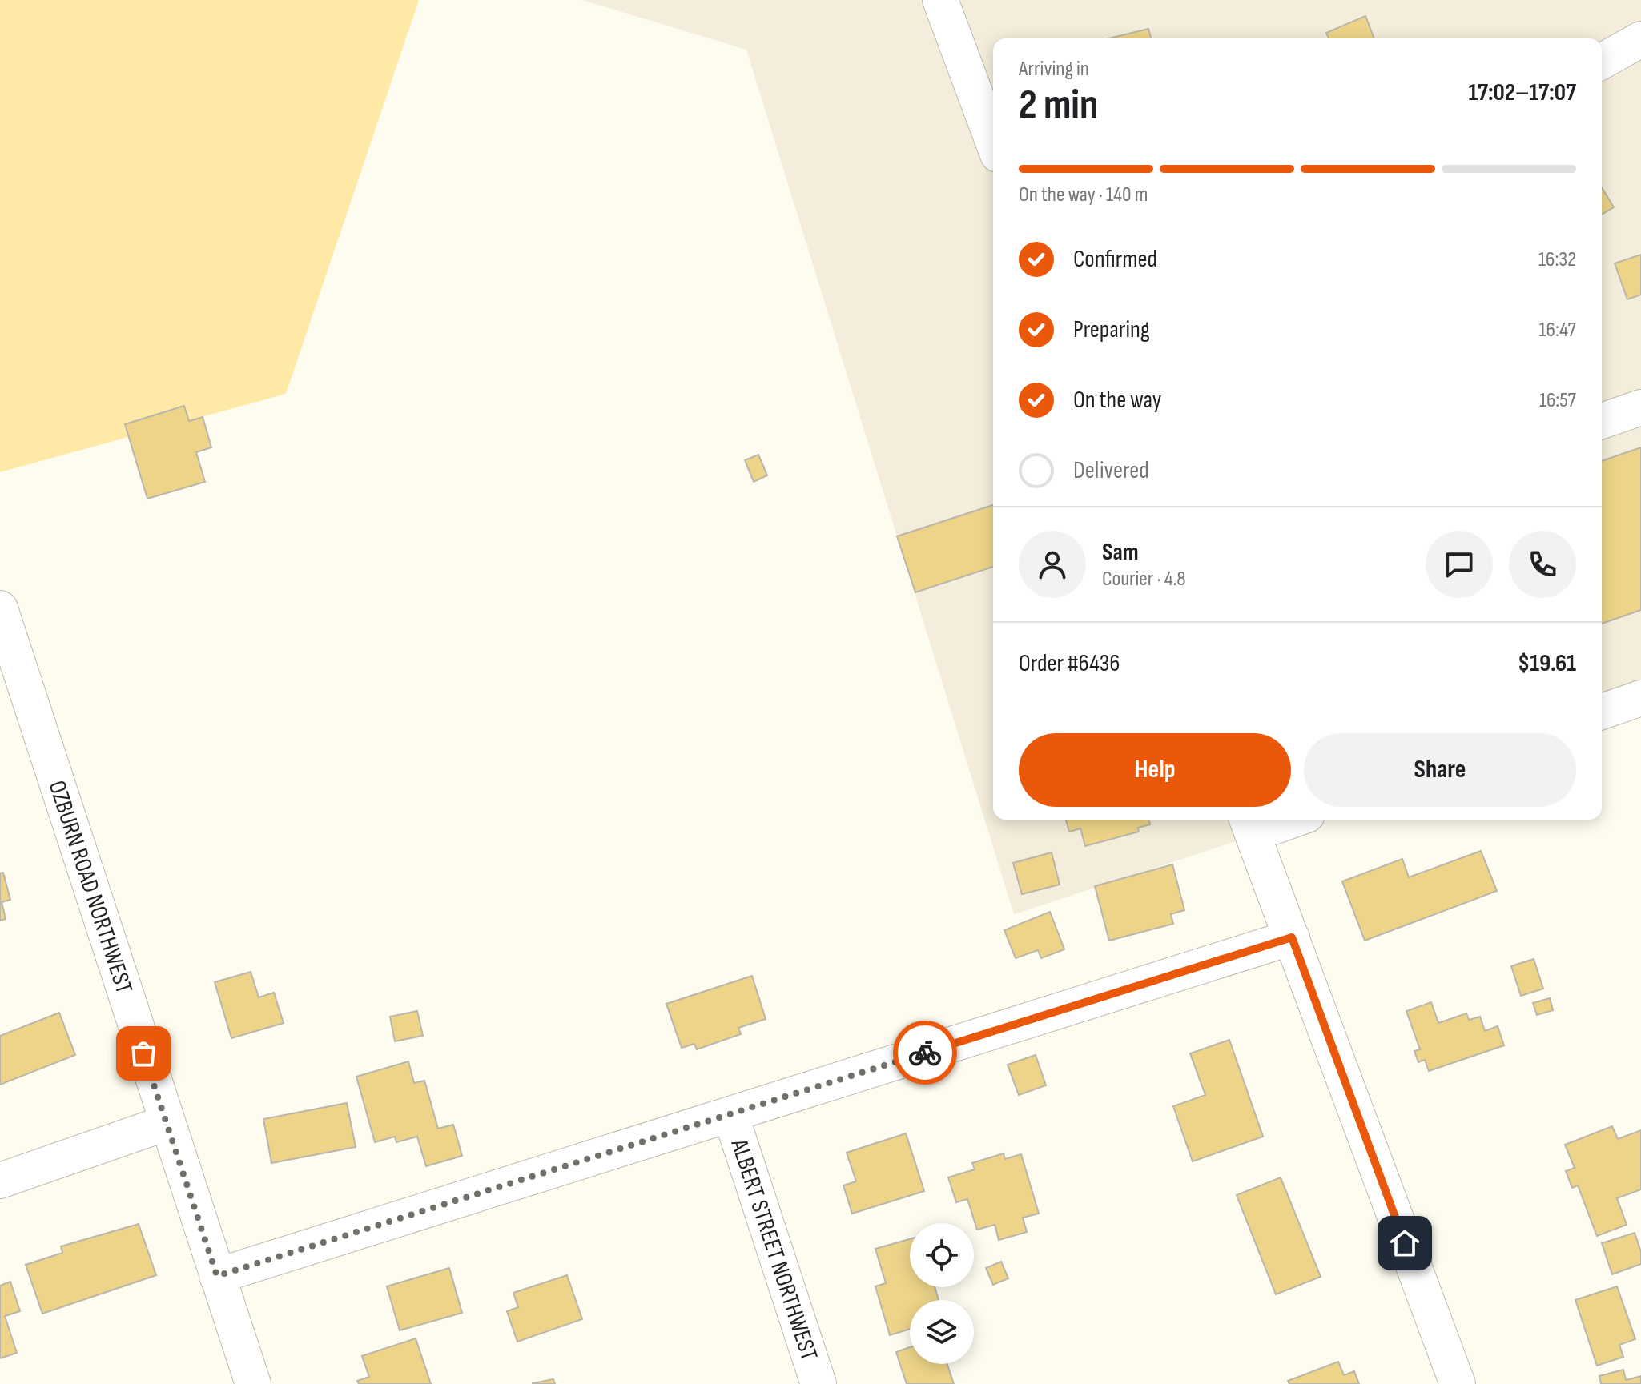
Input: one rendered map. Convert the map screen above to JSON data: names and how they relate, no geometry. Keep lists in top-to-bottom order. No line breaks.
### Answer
{"streets":{"street":["OZBURN ROAD NORTHWEST","ALBERT STREET NORTHWEST"]},"page":{"heading":["2 min","Arriving in","17:02–17:07"],"panel":["Sam","Courier · 4.8","Order #6436","$19.61"],"bar":"On the way · 140 m","list":[["Confirmed","16:32"],["Preparing","16:47"],["On the way","16:57"],"Delivered"],"buttons":["Help","Share"]}}
